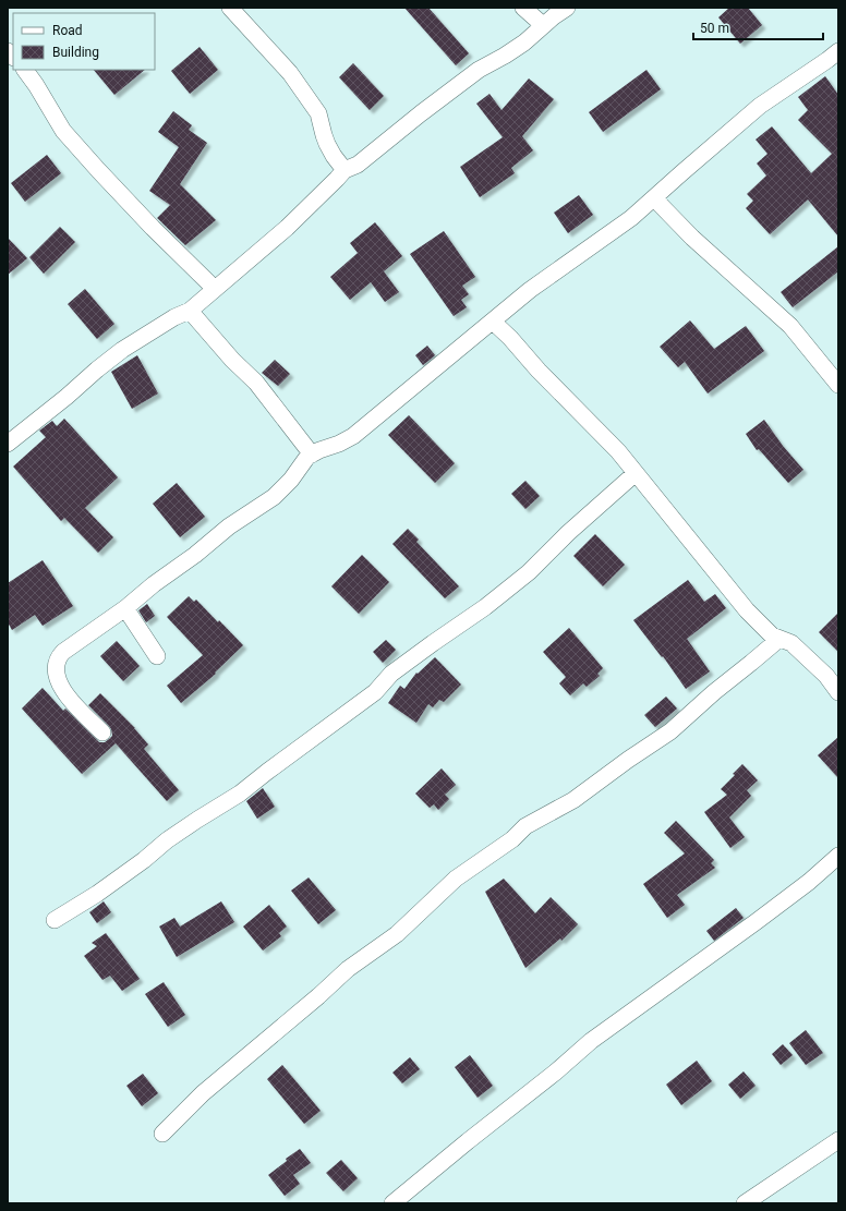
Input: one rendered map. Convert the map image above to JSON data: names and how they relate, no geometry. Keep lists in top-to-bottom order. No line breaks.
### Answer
{"legend":["Road","Building"],"scale_bar":"50 m"}
